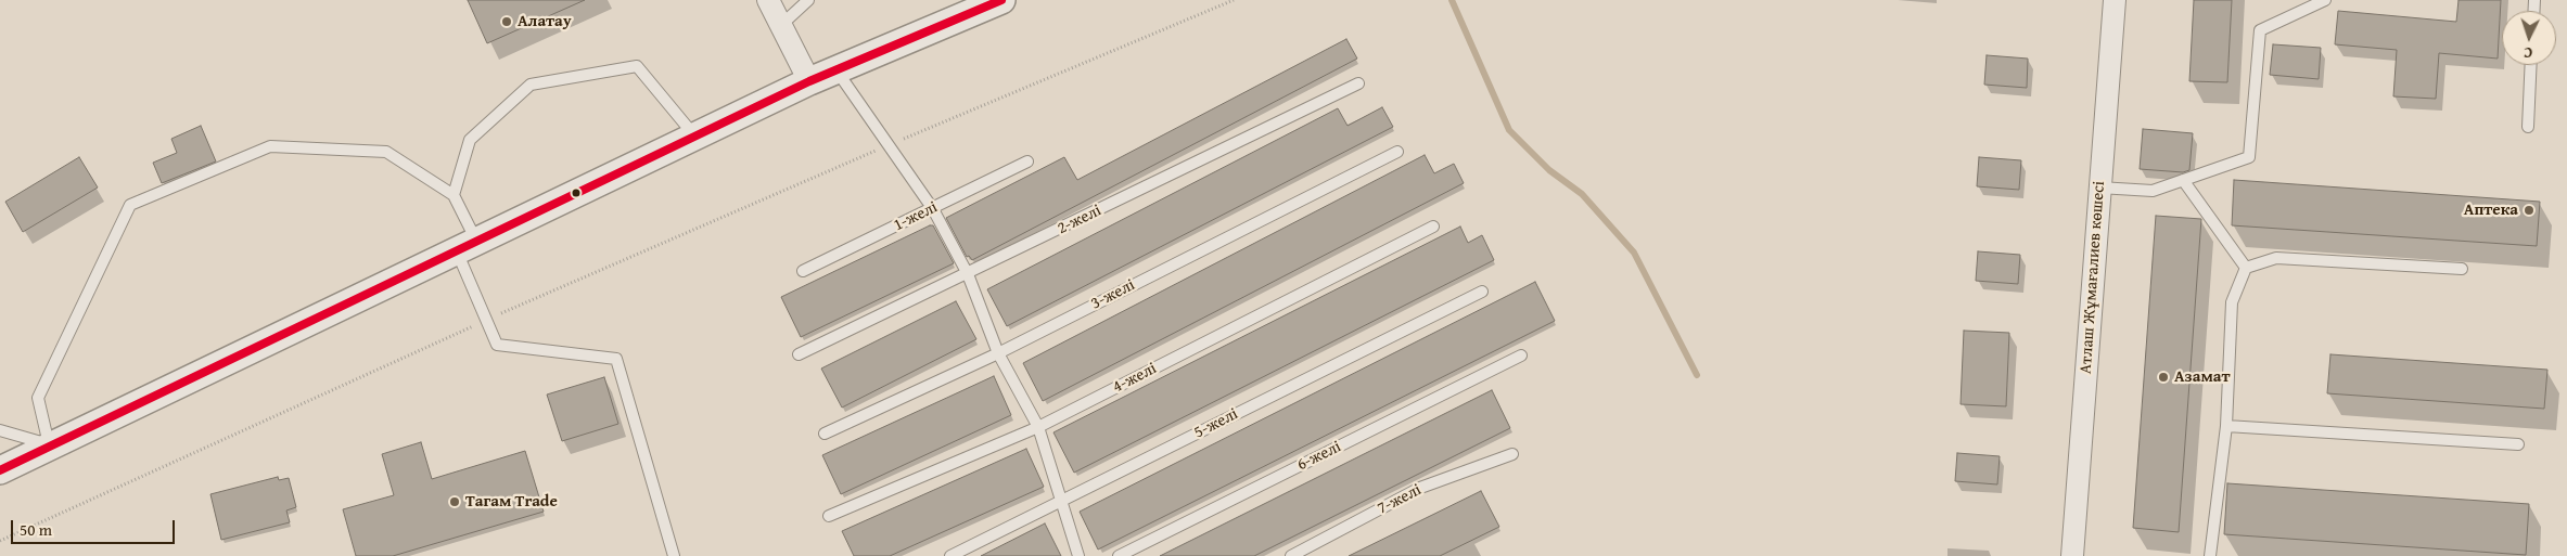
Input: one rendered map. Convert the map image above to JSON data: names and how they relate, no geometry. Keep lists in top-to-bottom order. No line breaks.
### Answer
{"streets":{"street":["Атлаш Жұмағалиев көшесі"],"lane":["1-желі","2-желі","3-желі","4-желі","5-желі","6-желі","7-желі"]},"places":["Алатау","Аптека","Азамат","Тагам Trade"],"scale_bar":"50 m","north":"bottom"}
